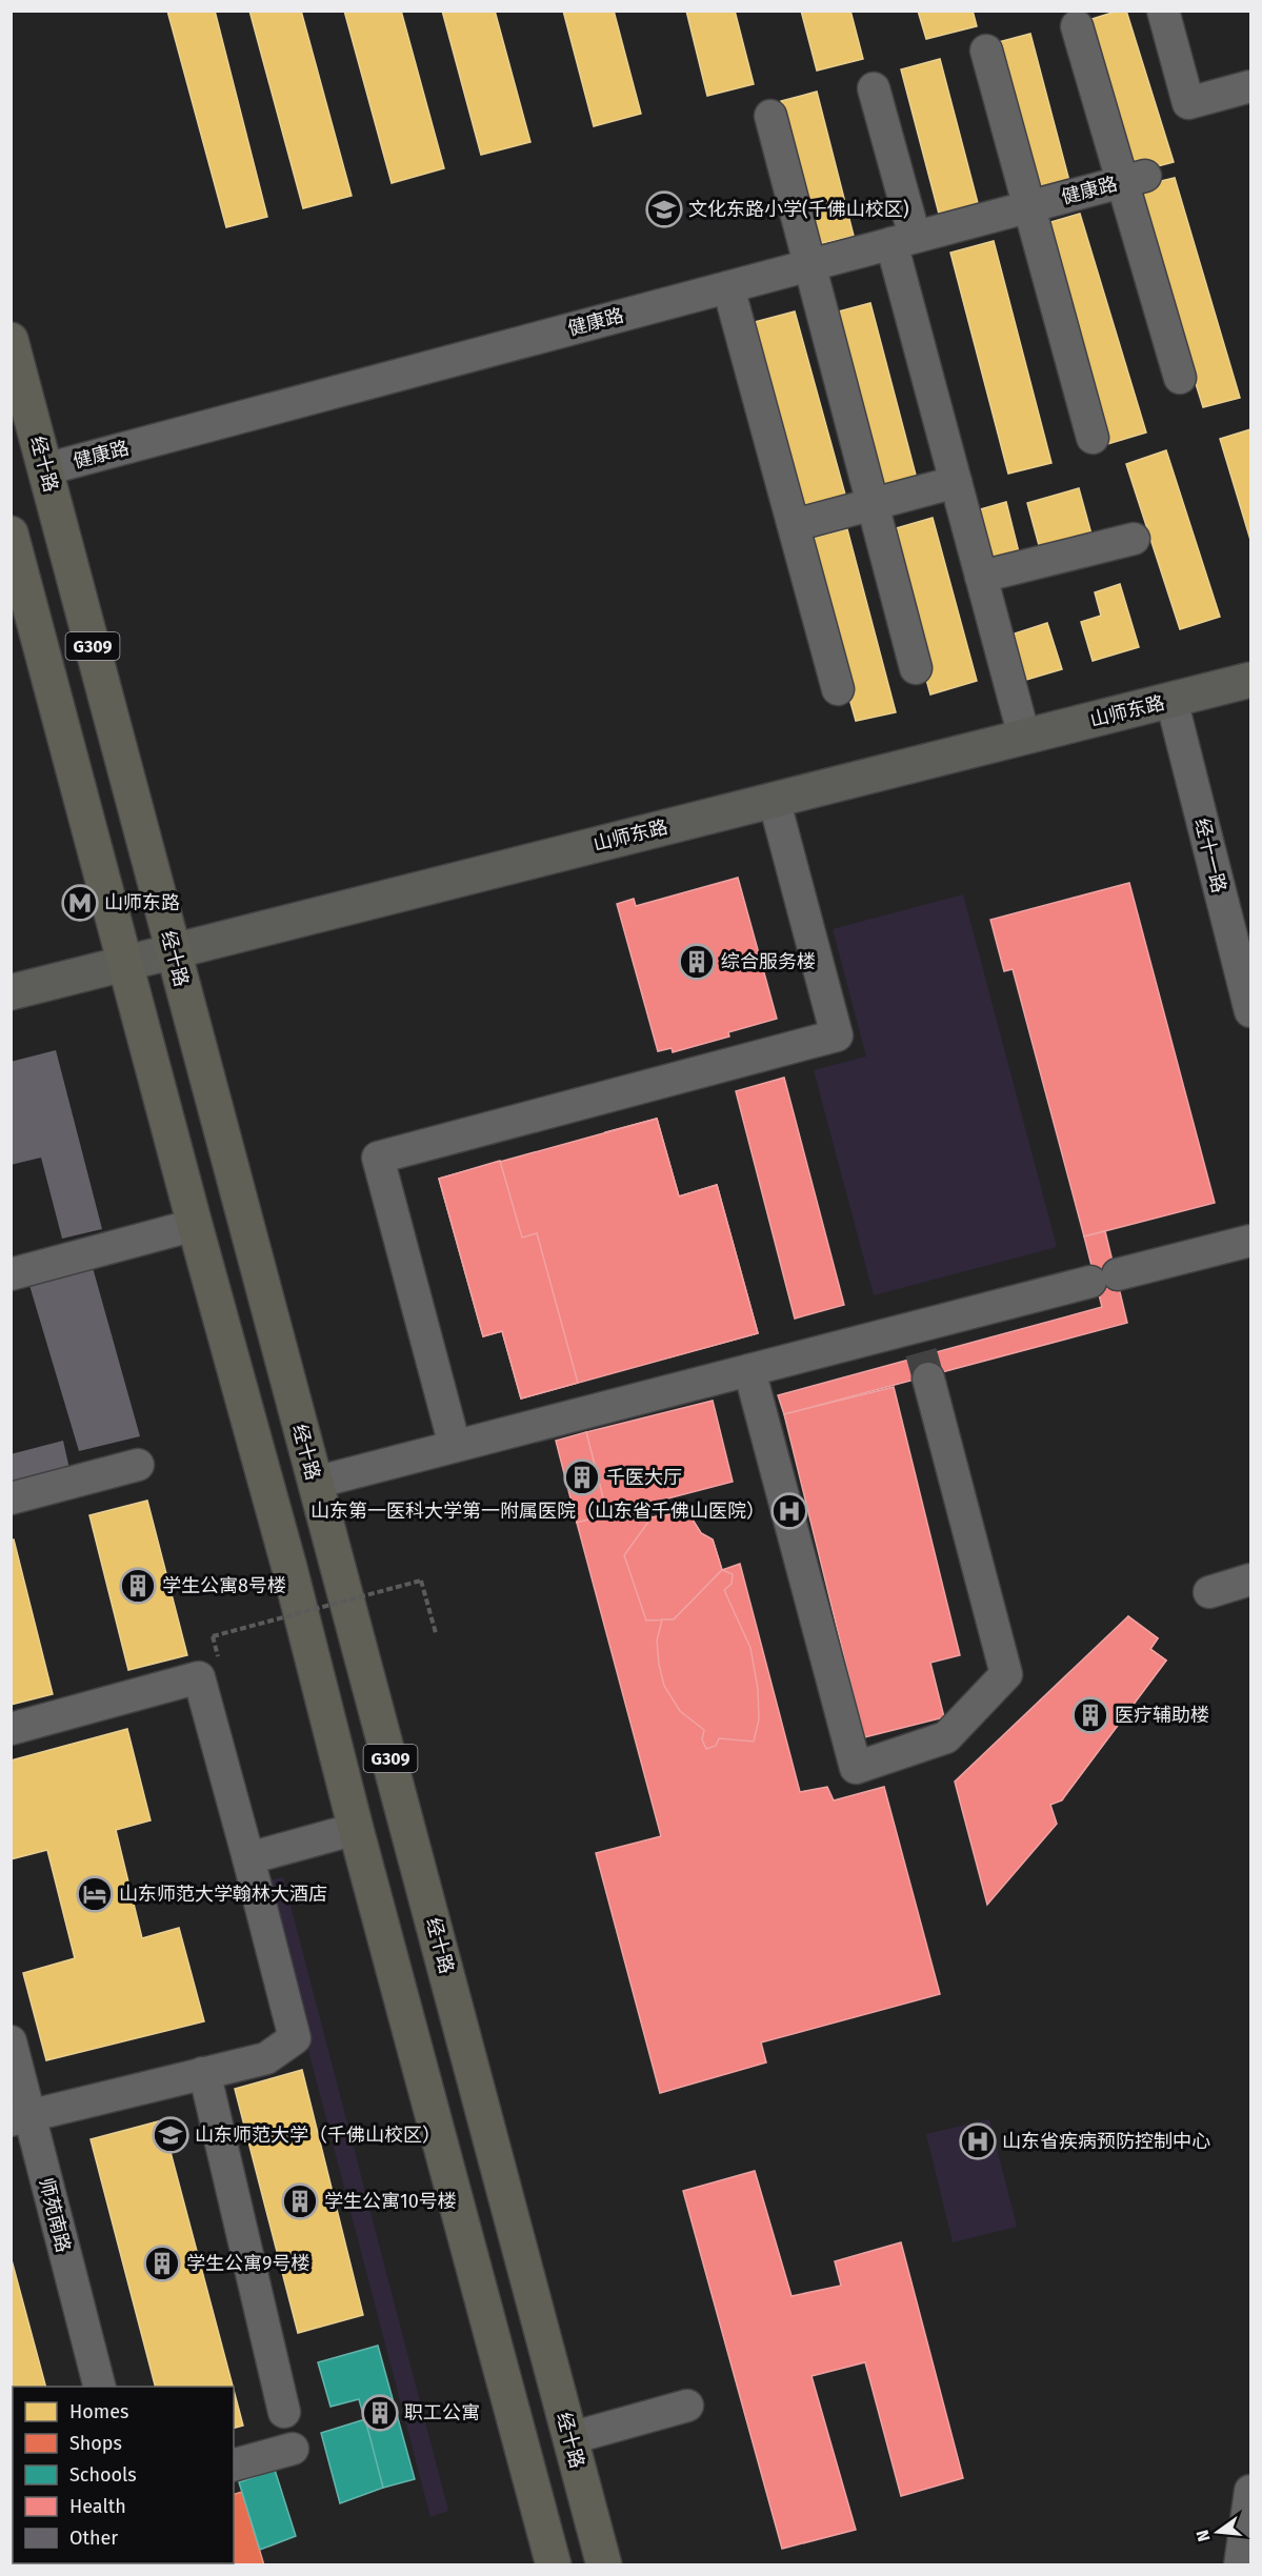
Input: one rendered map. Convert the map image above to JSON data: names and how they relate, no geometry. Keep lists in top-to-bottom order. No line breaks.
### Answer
{"streets":{"highway":["经十路","G309"],"main road":["山师东路"],"street":["健康路","经十一路","师苑南路"]},"crossings":[["健康路","经十路"],["经十路","山师东路"],["G309","山师东路"],["山师东路","经十一路"]],"places":{"school or university":["文化东路小学(千佛山校区)","山东师范大学（千佛山校区）"],"metro station":["山师东路"],"building":["综合服务楼","千医大厅","学生公寓8号楼","医疗辅助楼","学生公寓10号楼","学生公寓9号楼","职工公寓"],"hospital":["山东第一医科大学第一附属医院（山东省千佛山医院）","山东省疾病预防控制中心"],"hotel":["山东师范大学翰林大酒店"]},"legend":["Homes","Shops","Schools","Health","Other"],"north":"left"}
